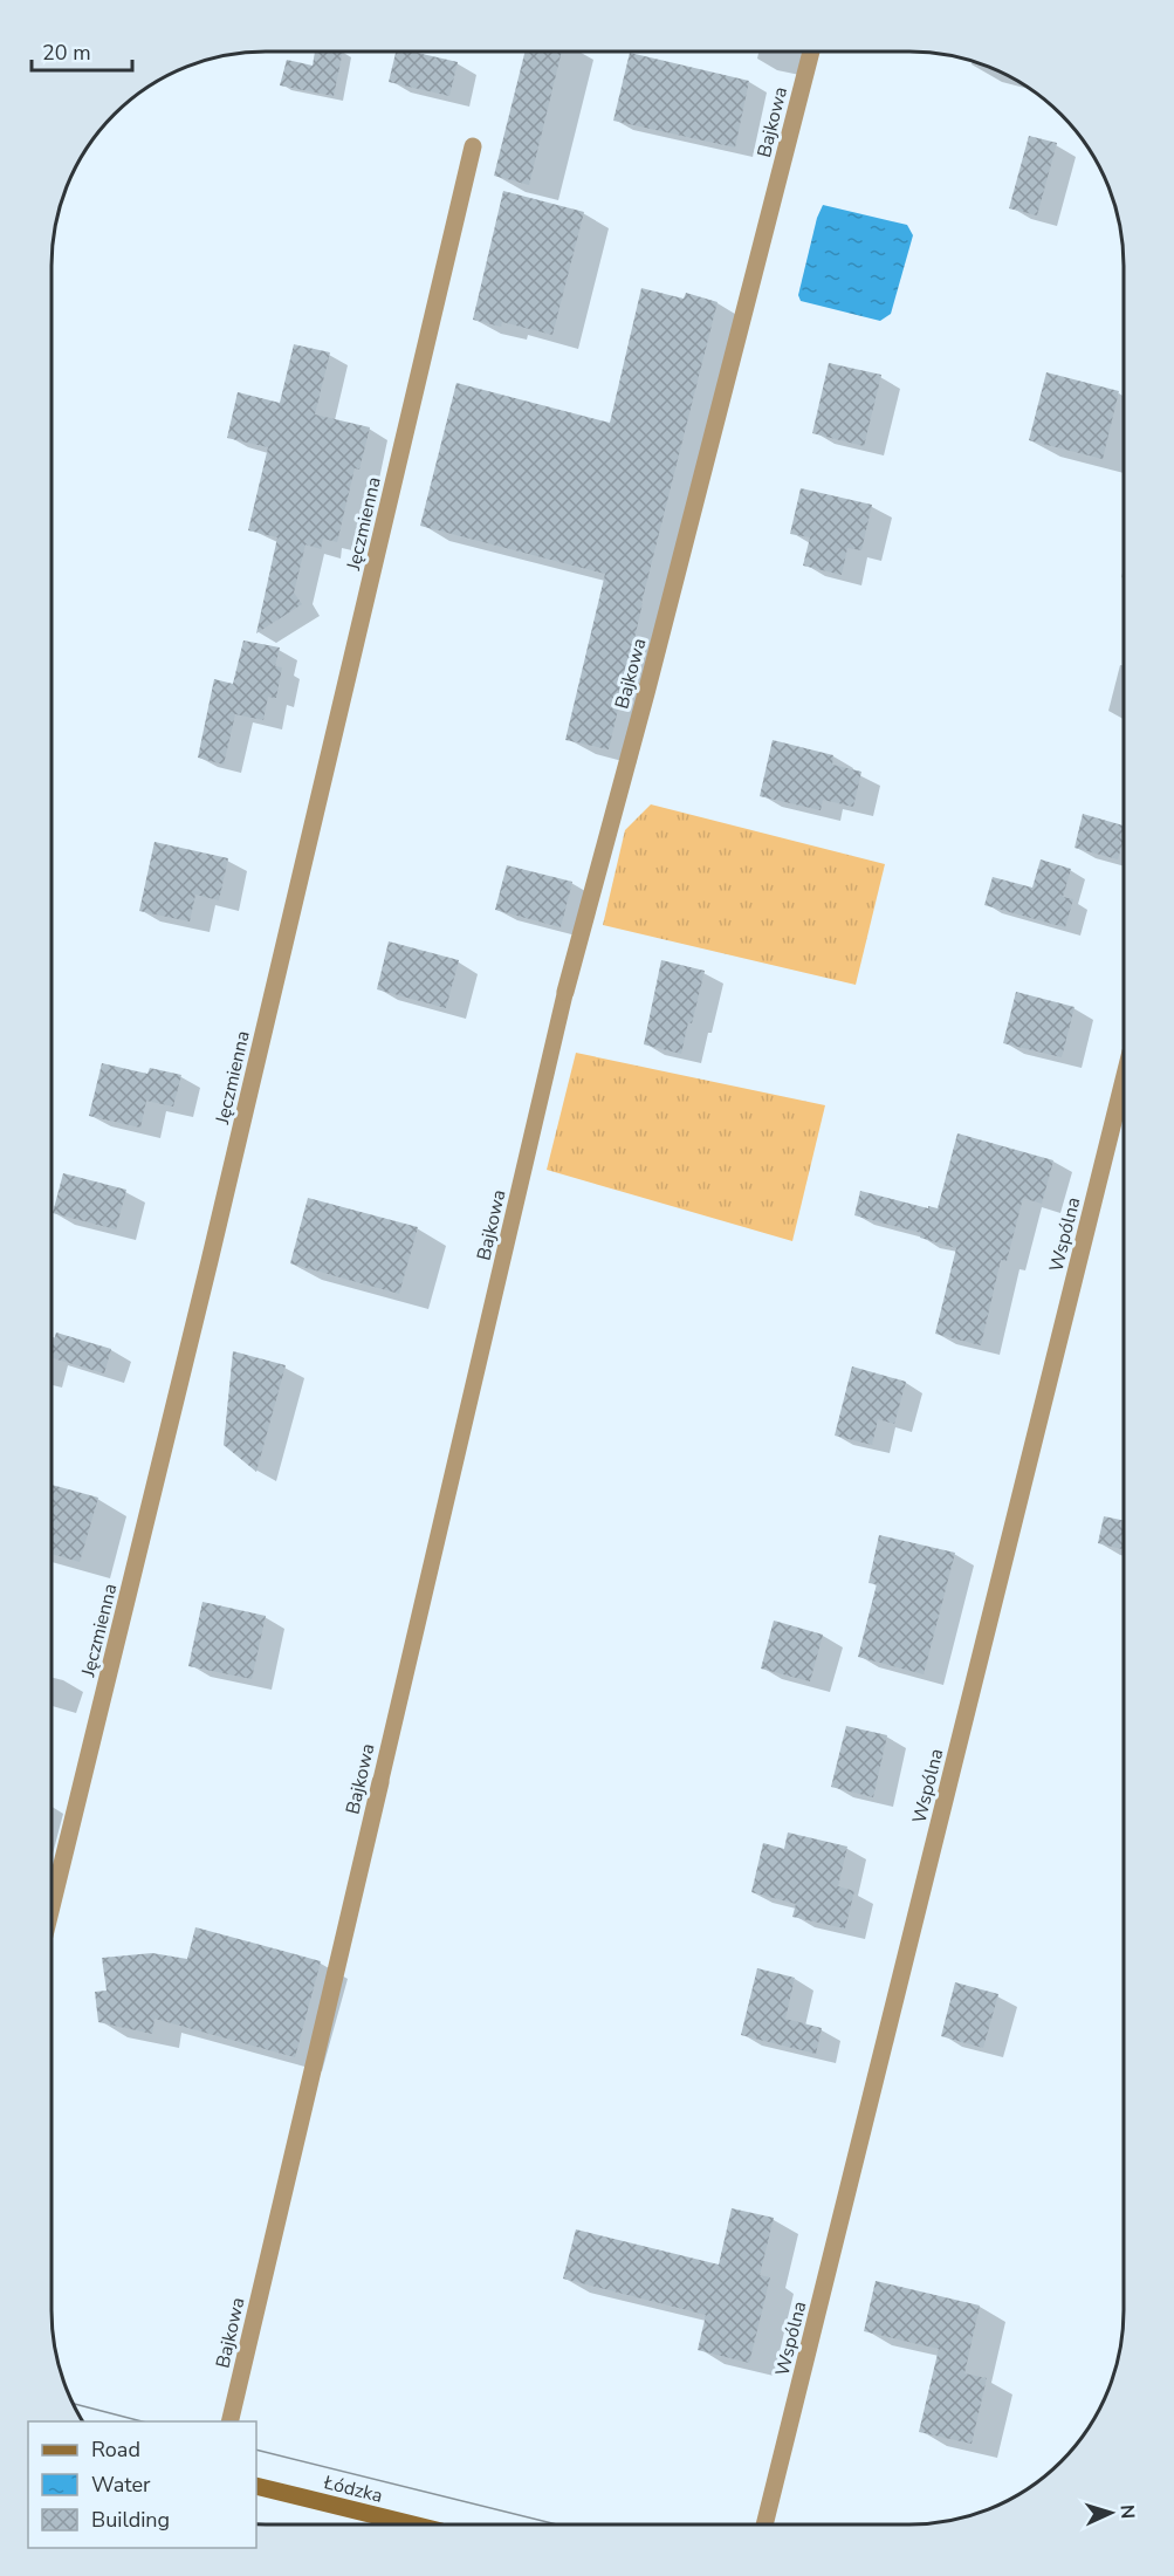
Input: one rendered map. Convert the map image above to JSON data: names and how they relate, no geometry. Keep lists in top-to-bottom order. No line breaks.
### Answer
{"streets":{"main road":["Łódzka"],"street":["Bajkowa","Jęczmienna","Wspólna"]},"legend":["Road","Water","Building"],"scale_bar":"20 m","north":"right"}
